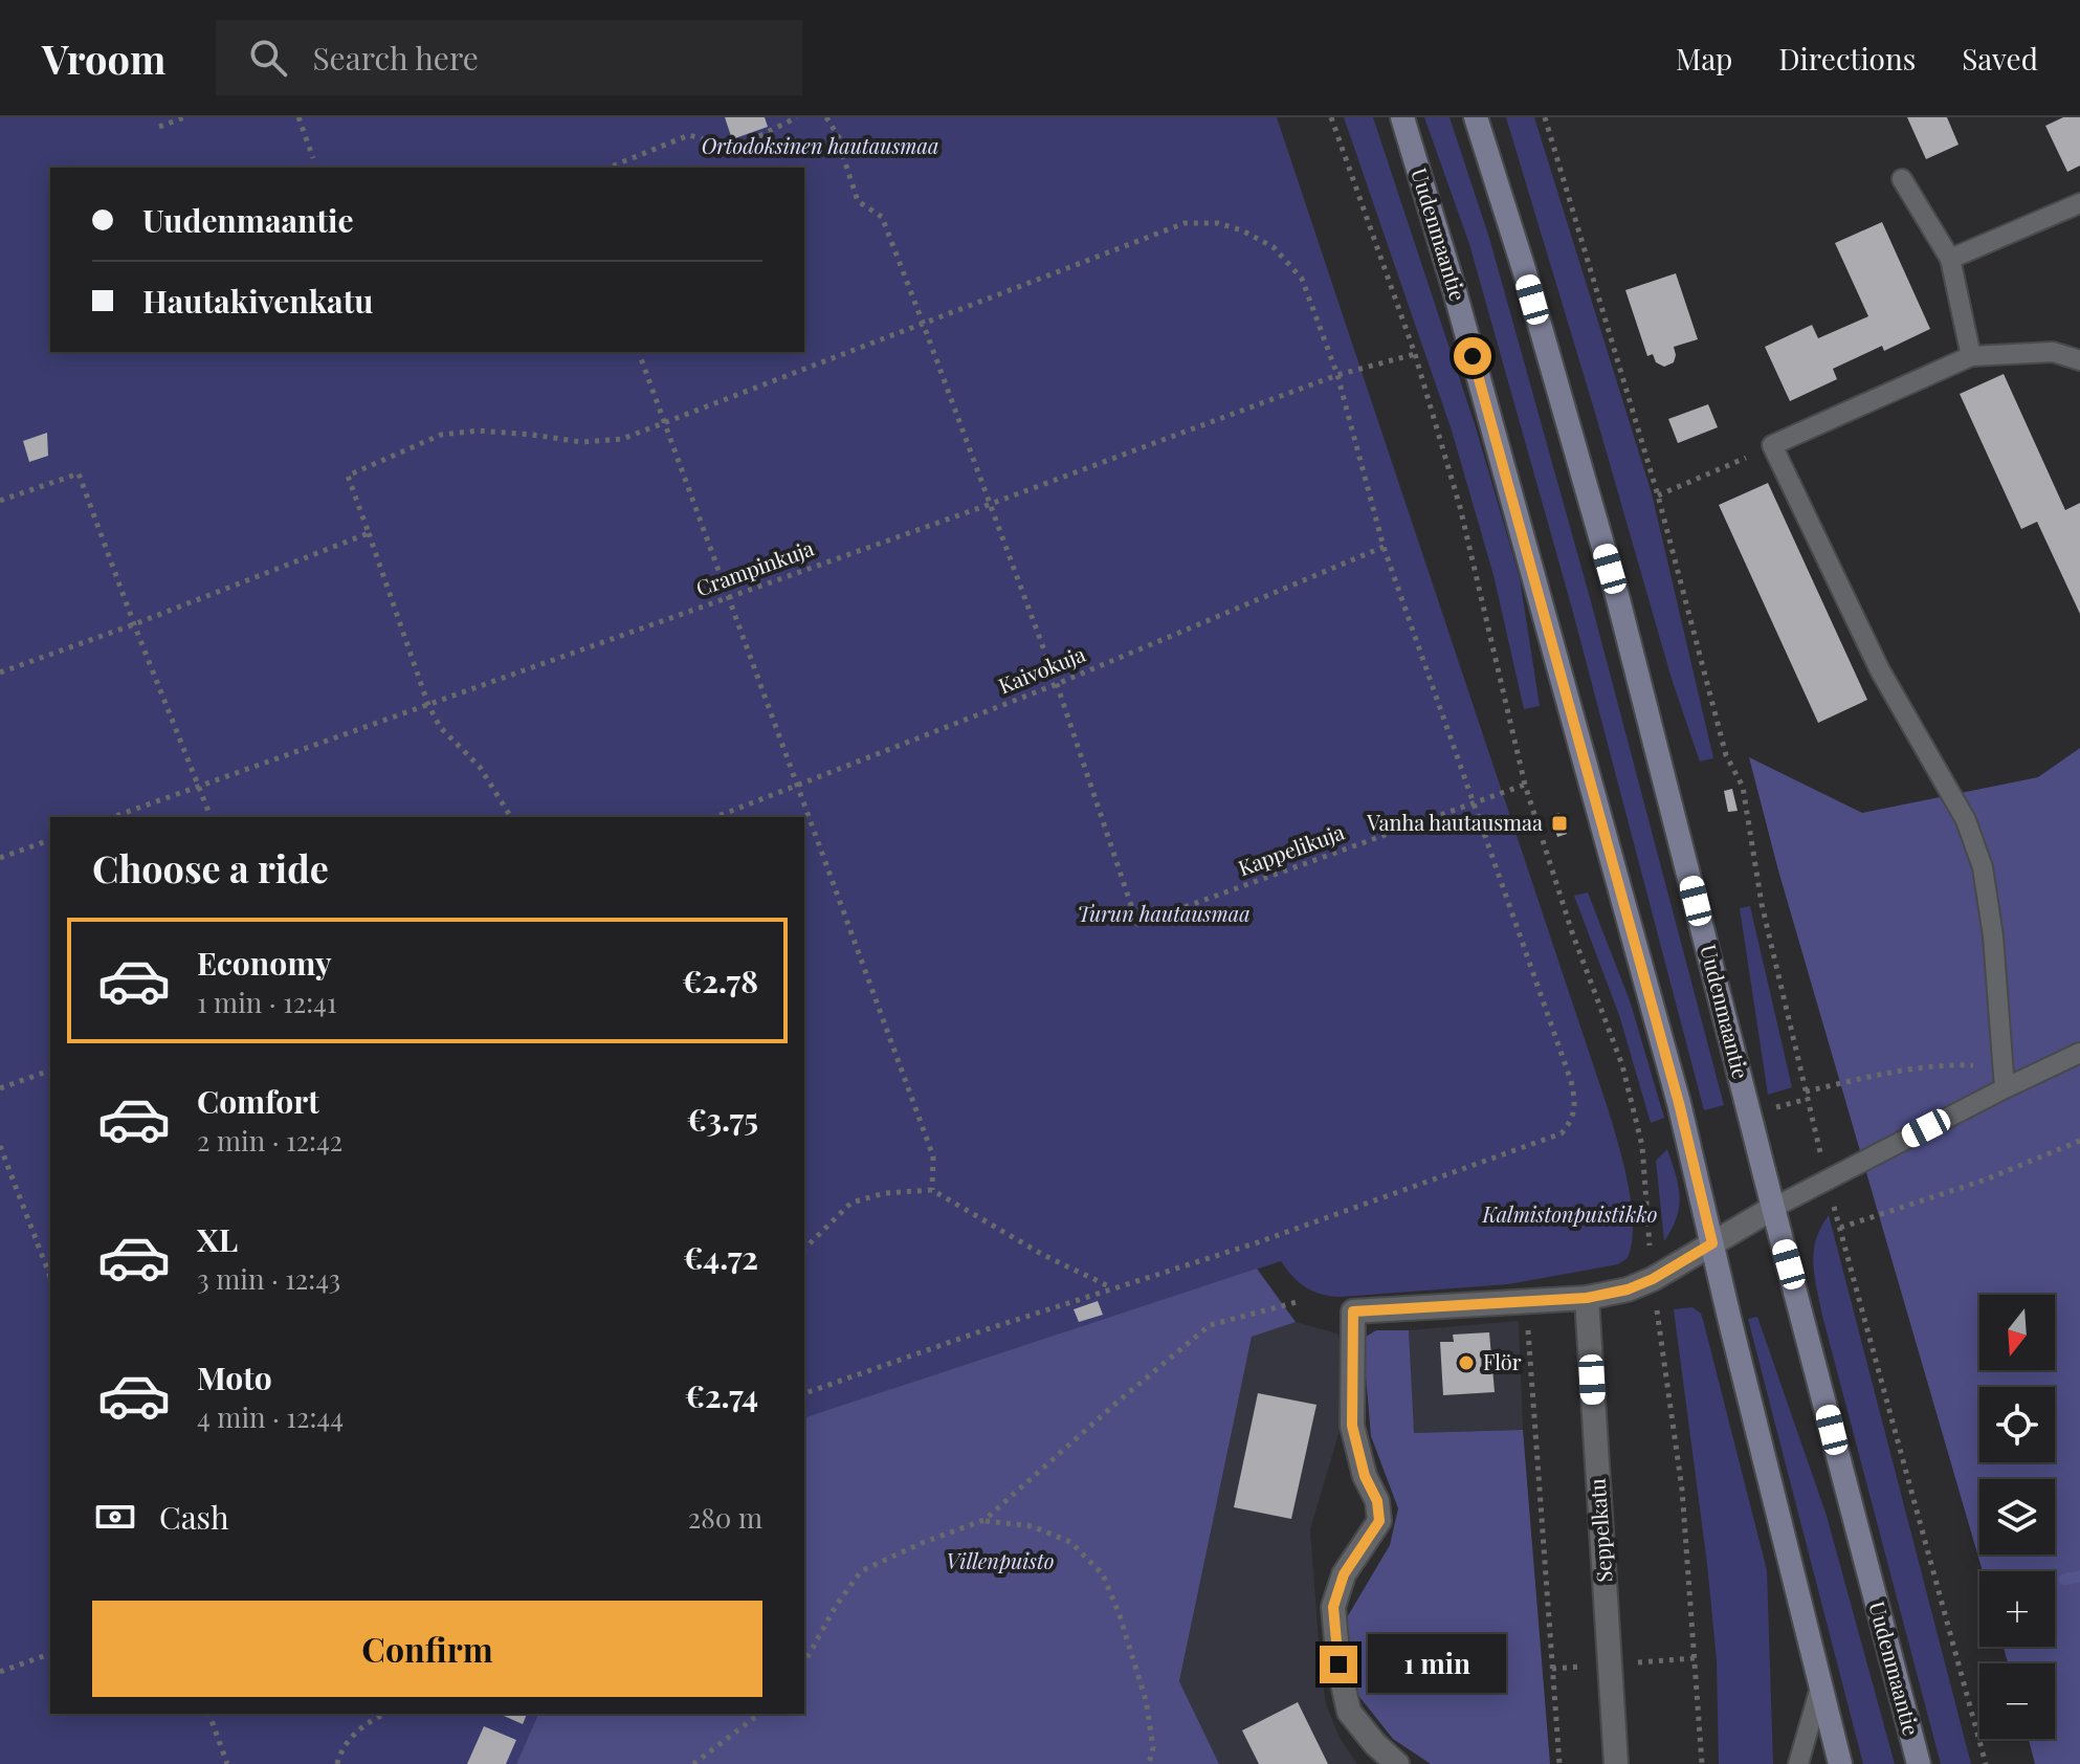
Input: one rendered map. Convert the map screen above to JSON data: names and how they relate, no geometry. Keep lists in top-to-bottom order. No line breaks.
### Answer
{"streets":{"main road":["Uudenmaantie"],"street":["Seppelkatu"],"path":["Crampinkuja","Kaivokuja","Kappelikuja"]},"crossings":[["Kaivokuja","Kappelikuja"]],"parks":["Ortodoksinen hautausmaa","Turun hautausmaa","Kalmistonpuistikko","Villenpuisto"],"places":{"transit":["Vanha hautausmaa"],"other":["Flör"]},"north":"bottom","page":{"header":"Vroom","search":"Search here","nav":["Map","Directions","Saved"],"banner":["Uudenmaantie","Hautakivenkatu"],"heading":"Choose a ride","list":[{"name":"Economy","note":"1 min · 12:41","value":"€2.78"},{"name":"Comfort","note":"2 min · 12:42","value":"€3.75"},{"name":"XL","note":"3 min · 12:43","value":"€4.72"},{"name":"Moto","note":"4 min · 12:44","value":"€2.74"}],"map_buttons":["+","−"],"pay":["Cash","280 m"],"buttons":"Confirm","bubble":"1 min"}}
